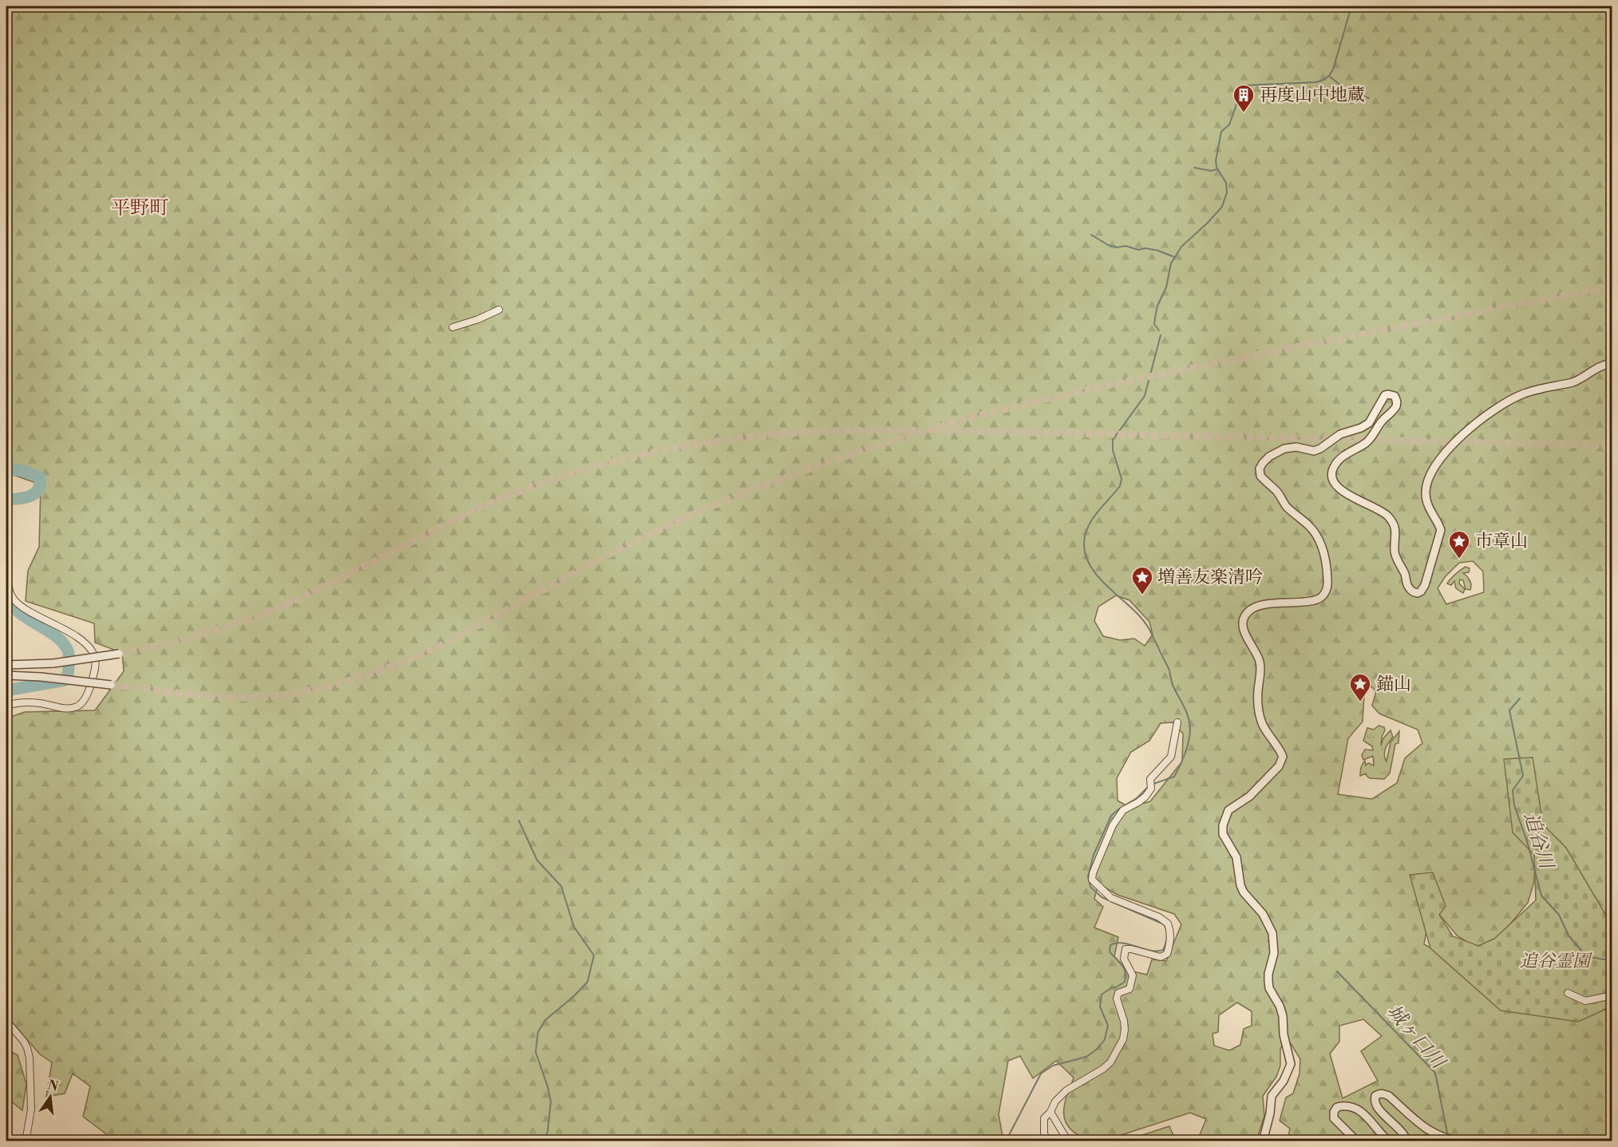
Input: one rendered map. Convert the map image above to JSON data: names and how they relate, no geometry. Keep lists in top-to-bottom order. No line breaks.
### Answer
{"districts":["平野町"],"water":["追谷川","城ヶ口川"],"parks":["追谷霊園"],"places":{"building":["再度山中地蔵"],"place":["市章山","増善友楽清吟","錨山"]},"north":"top"}
